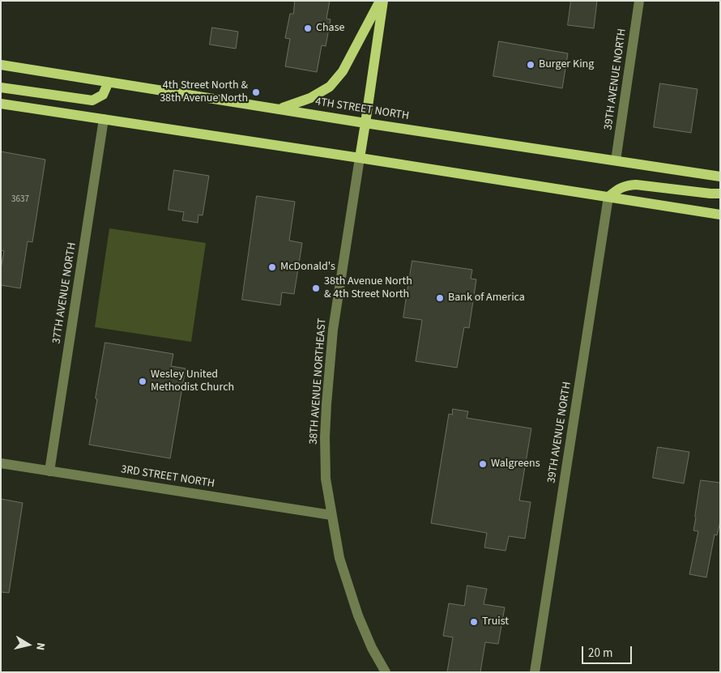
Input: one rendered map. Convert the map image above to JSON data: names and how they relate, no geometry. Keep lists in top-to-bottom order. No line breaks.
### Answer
{"streets":{"main road":["4TH STREET NORTH"],"street":["39TH AVENUE NORTH","37TH AVENUE NORTH","38TH AVENUE NORTHEAST","3RD STREET NORTH"]},"crossings":[["39TH AVENUE NORTH","4TH STREET NORTH"],["37TH AVENUE NORTH","3RD STREET NORTH"],["38TH AVENUE NORTHEAST","3RD STREET NORTH"]],"places":["Chase","Burger King","4th Street North & 38th Avenue North","McDonald's","38th Avenue North & 4th Street North","Bank of America","Wesley United Methodist Church","Walgreens","Truist"],"house_numbers":["3637"],"scale_bar":"20 m","north":"right"}
